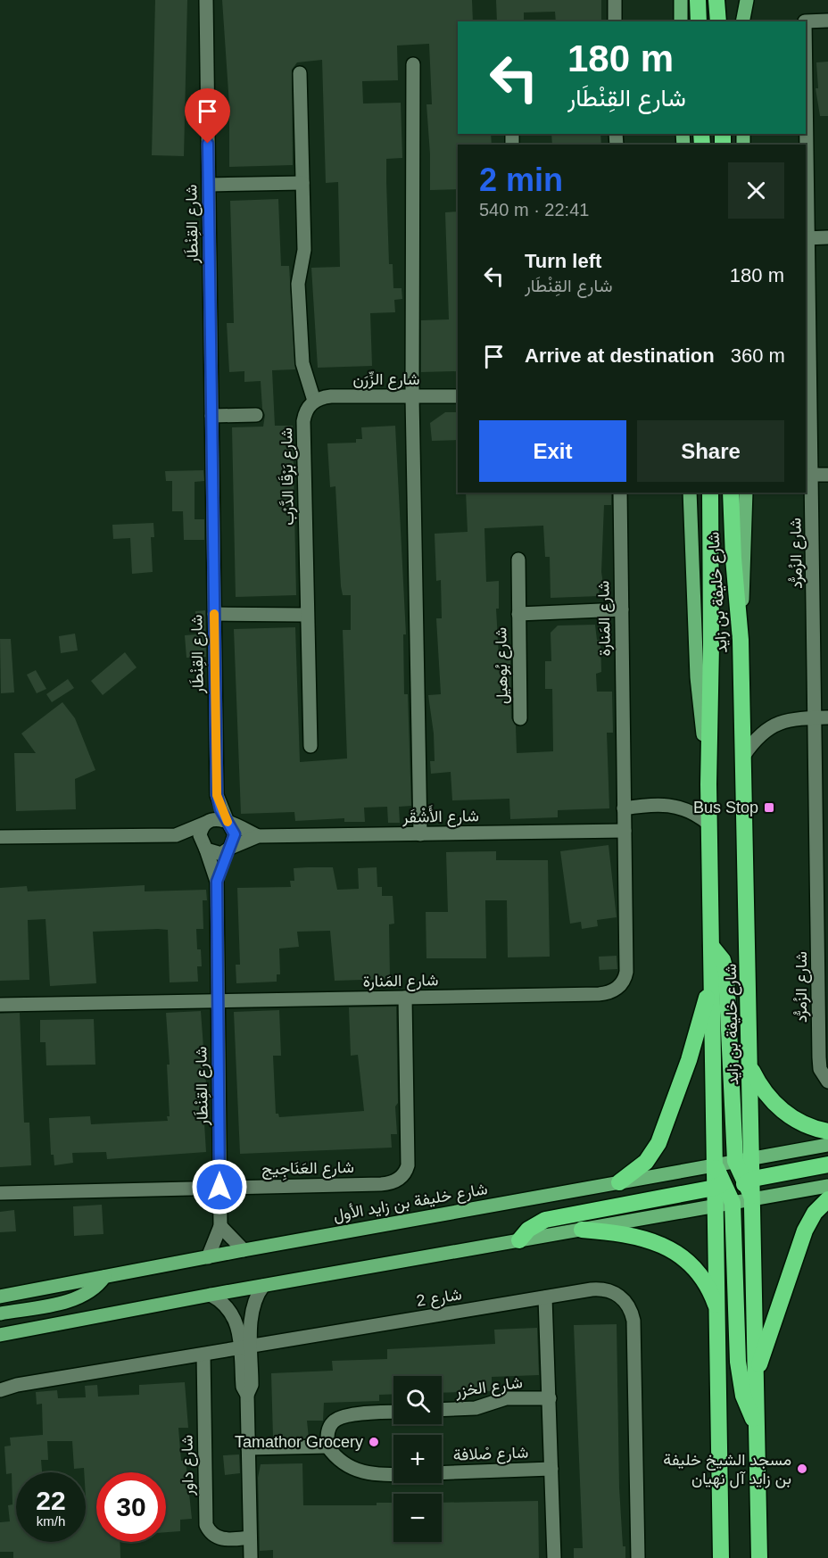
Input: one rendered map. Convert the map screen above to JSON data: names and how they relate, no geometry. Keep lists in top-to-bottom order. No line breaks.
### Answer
{"streets":{"highway":["شارع خليفة بن زايد"],"main road":["شارع خليفة بن زايد الأول"],"street":["شارع القِنْطَار","شارع الزِّرَن","شارع بَرْقَا الدَّرْب","شارع الزُمرُّد","شارع المَنارة","شارع بُوهيل","شارع الأَشْقَر","شارع العَنَاجِيج","شارع 2","شارع الخزر","شارع صْلافة","شارع داور"]},"crossings":[["شارع القِنْطَار","شارع المَنارة"],["شارع القِنْطَار","شارع الأَشْقَر"],["شارع القِنْطَار","شارع العَنَاجِيج"],["شارع القِنْطَار","شارع خليفة بن زايد الأول"],["شارع الزِّرَن","شارع بَرْقَا الدَّرْب"],["شارع خليفة بن زايد","شارع خليفة بن زايد الأول"],["شارع المَنارة","شارع بُوهيل"],["شارع المَنارة","شارع الأَشْقَر"],["شارع المَنارة","شارع العَنَاجِيج"],["شارع 2","شارع داور"]],"places":{"transit":["Bus Stop"],"other":["Tamathor Grocery","مسجد الشيخ خليفة بن زايد آل نهيان"]},"page":{"turn":["180 m","شارع القِنْطَار"],"heading":["2 min","540 m · 22:41"],"list":[{"name":"Turn left","note":"شارع القِنْطَار","value":"180 m"},{"name":"Arrive at destination","value":"360 m"}],"buttons":["Exit","Share"],"map_buttons":["+","−"],"speed":"22 km/h","limit":"30"}}
